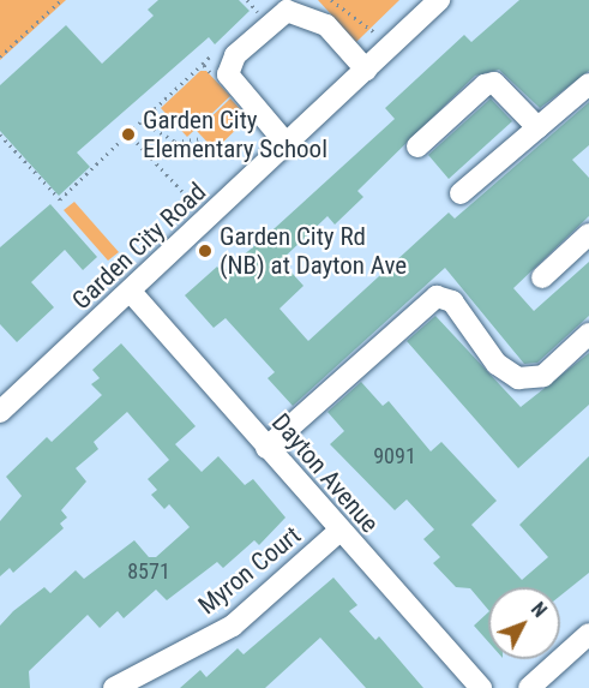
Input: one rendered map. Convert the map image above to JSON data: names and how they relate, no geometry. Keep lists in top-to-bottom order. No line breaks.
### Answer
{"streets":{"street":["Garden City Road","Dayton Avenue","Myron Court"]},"crossings":[["Garden City Road","Dayton Avenue"],["Dayton Avenue","Myron Court"]],"places":["Garden City Elementary School","Garden City Rd (NB) at Dayton Ave"],"house_numbers":["9091","8571"],"north":"top right"}
